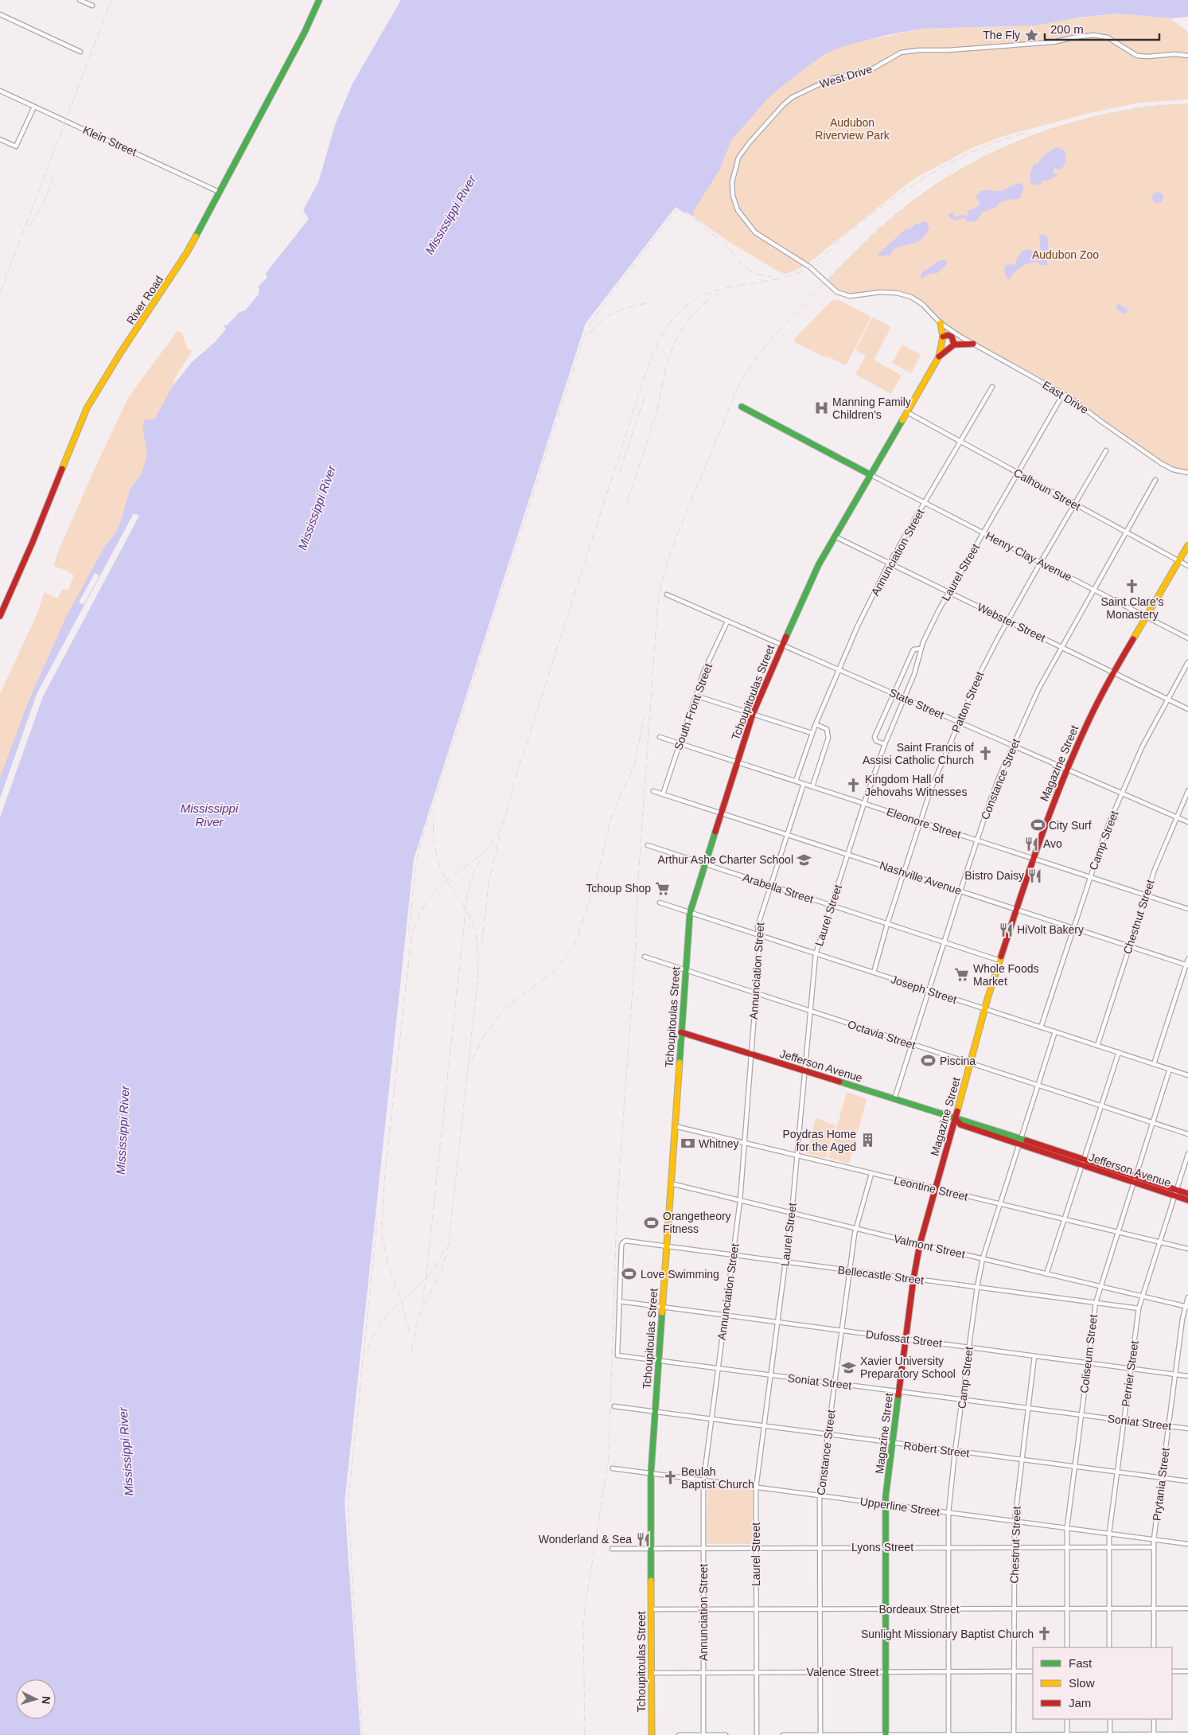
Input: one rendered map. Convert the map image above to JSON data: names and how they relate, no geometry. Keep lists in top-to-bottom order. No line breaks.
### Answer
{"streets":{"street":["West Drive","Klein Street","River Road","East Drive","Calhoun Street","Annunciation Street","Henry Clay Avenue","Laurel Street","Webster Street","Tchoupitoulas Street","Patton Street","State Street","South Front Street","Magazine Street","Constance Street","Eleonore Street","Camp Street","Nashville Avenue","Arabella Street","Chestnut Street","Joseph Street","Octavia Street","Jefferson Avenue","Leontine Street","Valmont Street","Bellecastle Street","Dufossat Street","Coliseum Street","Perrier Street","Soniat Street","Robert Street","Prytania Street","Upperline Street","Lyons Street","Bordeaux Street","Valence Street"]},"crossings":[["West Drive","East Drive"],["West Drive","Tchoupitoulas Street"],["Klein Street","River Road"],["East Drive","Laurel Street"],["East Drive","Tchoupitoulas Street"],["Calhoun Street","Annunciation Street"],["Calhoun Street","Laurel Street"],["Calhoun Street","Tchoupitoulas Street"],["Calhoun Street","Patton Street"],["Calhoun Street","Magazine Street"],["Calhoun Street","Constance Street"],["Annunciation Street","Henry Clay Avenue"],["Annunciation Street","Webster Street"],["Annunciation Street","State Street"],["Annunciation Street","Eleonore Street"],["Annunciation Street","Nashville Avenue"],["Annunciation Street","Arabella Street"],["Annunciation Street","Joseph Street"],["Annunciation Street","Octavia Street"],["Annunciation Street","Jefferson Avenue"],["Annunciation Street","Leontine Street"],["Annunciation Street","Valmont Street"],["Annunciation Street","Bellecastle Street"],["Annunciation Street","Dufossat Street"],["Annunciation Street","Soniat Street"],["Annunciation Street","Robert Street"],["Annunciation Street","Upperline Street"],["Annunciation Street","Lyons Street"],["Annunciation Street","Bordeaux Street"],["Annunciation Street","Valence Street"],["Henry Clay Avenue","Laurel Street"],["Henry Clay Avenue","Tchoupitoulas Street"],["Henry Clay Avenue","Patton Street"],["Henry Clay Avenue","Magazine Street"],["Henry Clay Avenue","Constance Street"],["Laurel Street","Webster Street"],["Laurel Street","State Street"],["Laurel Street","Eleonore Street"],["Laurel Street","Nashville Avenue"],["Laurel Street","Arabella Street"],["Laurel Street","Joseph Street"],["Laurel Street","Octavia Street"],["Laurel Street","Jefferson Avenue"],["Laurel Street","Leontine Street"],["Laurel Street","Valmont Street"],["Laurel Street","Bellecastle Street"],["Laurel Street","Dufossat Street"],["Laurel Street","Soniat Street"],["Laurel Street","Robert Street"],["Laurel Street","Upperline Street"],["Laurel Street","Lyons Street"],["Laurel Street","Bordeaux Street"],["Laurel Street","Valence Street"],["Webster Street","Tchoupitoulas Street"],["Webster Street","Patton Street"],["Webster Street","Magazine Street"],["Webster Street","Constance Street"],["Webster Street","Camp Street"],["Tchoupitoulas Street","State Street"],["Tchoupitoulas Street","Eleonore Street"],["Tchoupitoulas Street","Nashville Avenue"],["Tchoupitoulas Street","Arabella Street"],["Tchoupitoulas Street","Joseph Street"],["Tchoupitoulas Street","Octavia Street"],["Tchoupitoulas Street","Jefferson Avenue"],["Tchoupitoulas Street","Leontine Street"],["Tchoupitoulas Street","Valmont Street"],["Tchoupitoulas Street","Bellecastle Street"],["Tchoupitoulas Street","Dufossat Street"],["Tchoupitoulas Street","Soniat Street"],["Tchoupitoulas Street","Robert Street"],["Tchoupitoulas Street","Upperline Street"],["Tchoupitoulas Street","Lyons Street"],["Tchoupitoulas Street","Bordeaux Street"],["Tchoupitoulas Street","Valence Street"],["Patton Street","State Street"],["Patton Street","Eleonore Street"],["Patton Street","Nashville Avenue"],["Patton Street","Arabella Street"],["Patton Street","Joseph Street"],["State Street","South Front Street"],["State Street","Magazine Street"],["State Street","Constance Street"],["State Street","Camp Street"],["State Street","Chestnut Street"],["South Front Street","Eleonore Street"],["South Front Street","Nashville Avenue"],["Magazine Street","Eleonore Street"],["Magazine Street","Nashville Avenue"],["Magazine Street","Arabella Street"],["Magazine Street","Joseph Street"],["Magazine Street","Octavia Street"],["Magazine Street","Jefferson Avenue"],["Magazine Street","Leontine Street"],["Magazine Street","Valmont Street"],["Magazine Street","Bellecastle Street"],["Magazine Street","Dufossat Street"],["Magazine Street","Soniat Street"],["Magazine Street","Robert Street"],["Magazine Street","Upperline Street"],["Magazine Street","Lyons Street"],["Magazine Street","Bordeaux Street"],["Magazine Street","Valence Street"],["Constance Street","Eleonore Street"],["Constance Street","Nashville Avenue"],["Constance Street","Arabella Street"],["Constance Street","Joseph Street"],["Constance Street","Octavia Street"],["Constance Street","Jefferson Avenue"],["Constance Street","Leontine Street"],["Constance Street","Valmont Street"],["Constance Street","Bellecastle Street"],["Constance Street","Dufossat Street"],["Constance Street","Soniat Street"],["Constance Street","Robert Street"],["Constance Street","Upperline Street"],["Constance Street","Lyons Street"],["Constance Street","Bordeaux Street"],["Constance Street","Valence Street"],["Eleonore Street","Camp Street"],["Eleonore Street","Chestnut Street"],["Camp Street","Nashville Avenue"],["Camp Street","Joseph Street"],["Camp Street","Octavia Street"],["Camp Street","Jefferson Avenue"],["Camp Street","Leontine Street"],["Camp Street","Valmont Street"],["Camp Street","Bellecastle Street"],["Camp Street","Dufossat Street"],["Camp Street","Soniat Street"],["Camp Street","Robert Street"],["Camp Street","Upperline Street"],["Camp Street","Lyons Street"],["Camp Street","Bordeaux Street"],["Camp Street","Valence Street"],["Nashville Avenue","Chestnut Street"],["Chestnut Street","Joseph Street"],["Chestnut Street","Dufossat Street"],["Chestnut Street","Soniat Street"],["Chestnut Street","Robert Street"],["Chestnut Street","Upperline Street"],["Chestnut Street","Lyons Street"],["Chestnut Street","Bordeaux Street"],["Chestnut Street","Valence Street"],["Joseph Street","Coliseum Street"],["Octavia Street","Coliseum Street"],["Jefferson Avenue","Coliseum Street"],["Jefferson Avenue","Perrier Street"],["Leontine Street","Coliseum Street"],["Leontine Street","Perrier Street"],["Valmont Street","Coliseum Street"],["Valmont Street","Perrier Street"],["Valmont Street","Prytania Street"],["Bellecastle Street","Dufossat Street"],["Bellecastle Street","Coliseum Street"],["Bellecastle Street","Perrier Street"],["Bellecastle Street","Soniat Street"],["Dufossat Street","Coliseum Street"],["Dufossat Street","Perrier Street"],["Dufossat Street","Soniat Street"],["Dufossat Street","Prytania Street"],["Coliseum Street","Soniat Street"],["Coliseum Street","Robert Street"],["Coliseum Street","Upperline Street"],["Coliseum Street","Lyons Street"],["Coliseum Street","Bordeaux Street"],["Perrier Street","Soniat Street"],["Perrier Street","Robert Street"],["Perrier Street","Upperline Street"],["Perrier Street","Lyons Street"],["Perrier Street","Bordeaux Street"],["Soniat Street","Prytania Street"],["Robert Street","Prytania Street"],["Prytania Street","Upperline Street"],["Prytania Street","Lyons Street"],["Prytania Street","Bordeaux Street"]],"water":["Mississippi River"],"parks":["Audubon Riverview Park","Audubon Zoo"],"places":{"place":["The Fly"],"hospital":["Manning Family Children's"],"church":["Saint Clare's Monastery","Saint Francis of Assisi Catholic Church","Kingdom Hall of Jehovahs Witnesses","Beulah Baptist Church","Sunlight Missionary Baptist Church"],"sports":["City Surf","Piscina","Orangetheory Fitness","Love Swimming"],"restaurant":["Avo","Bistro Daisy","HiVolt Bakery","Wonderland & Sea"],"school or university":["Arthur Ashe Charter School","Xavier University Preparatory School"],"supermarket":["Tchoup Shop","Whole Foods Market"],"building":["Poydras Home for the Aged"],"bank":["Whitney"]},"legend":["Fast","Slow","Jam"],"scale_bar":"200 m","north":"right"}
